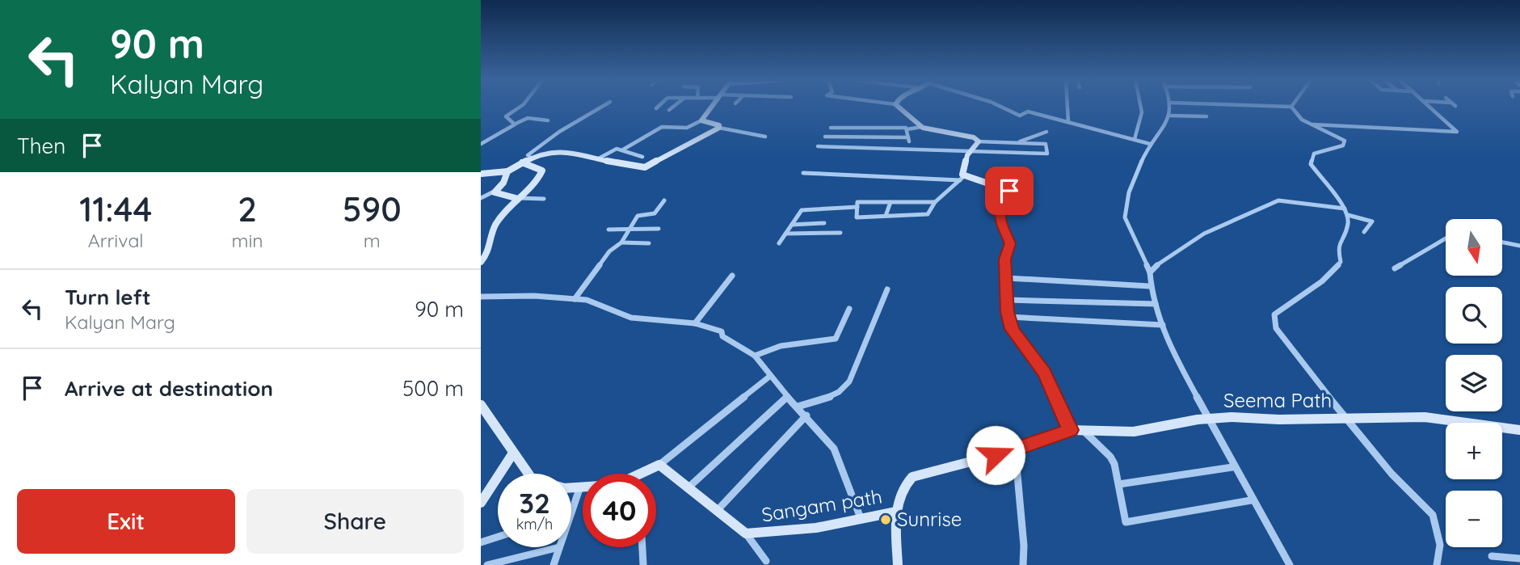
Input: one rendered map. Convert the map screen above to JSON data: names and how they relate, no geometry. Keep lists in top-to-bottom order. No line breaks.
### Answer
{"streets":{"street":["Seema Path","Sangam path"]},"places":["Sunrise"],"north":"bottom","page":{"turn":["90 m","Kalyan Marg"],"then":"Then","eta":["11:44","Arrival","2","min","590","m"],"map_buttons":["+","−"],"list":[{"name":"Turn left","note":"Kalyan Marg","value":"90 m"},{"name":"Arrive at destination","value":"500 m"}],"speed":"32 km/h","limit":"40","buttons":["Exit","Share"]}}
